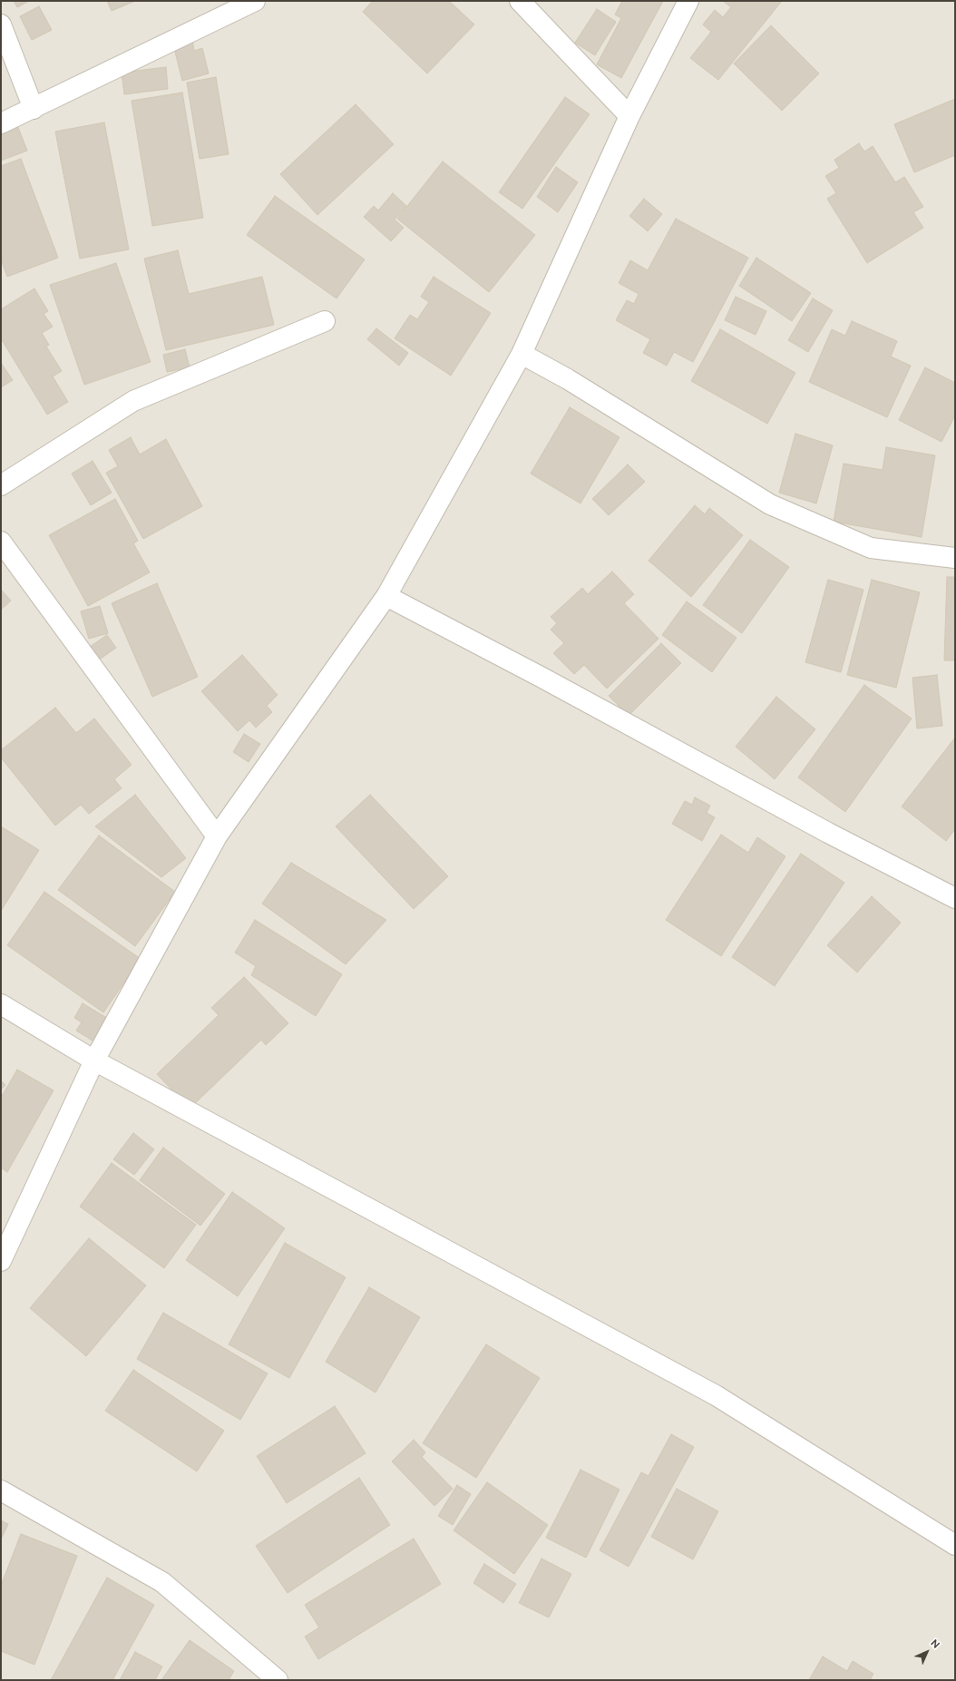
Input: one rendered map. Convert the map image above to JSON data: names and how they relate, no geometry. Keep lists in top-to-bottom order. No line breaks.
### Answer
{"north":"top right"}
